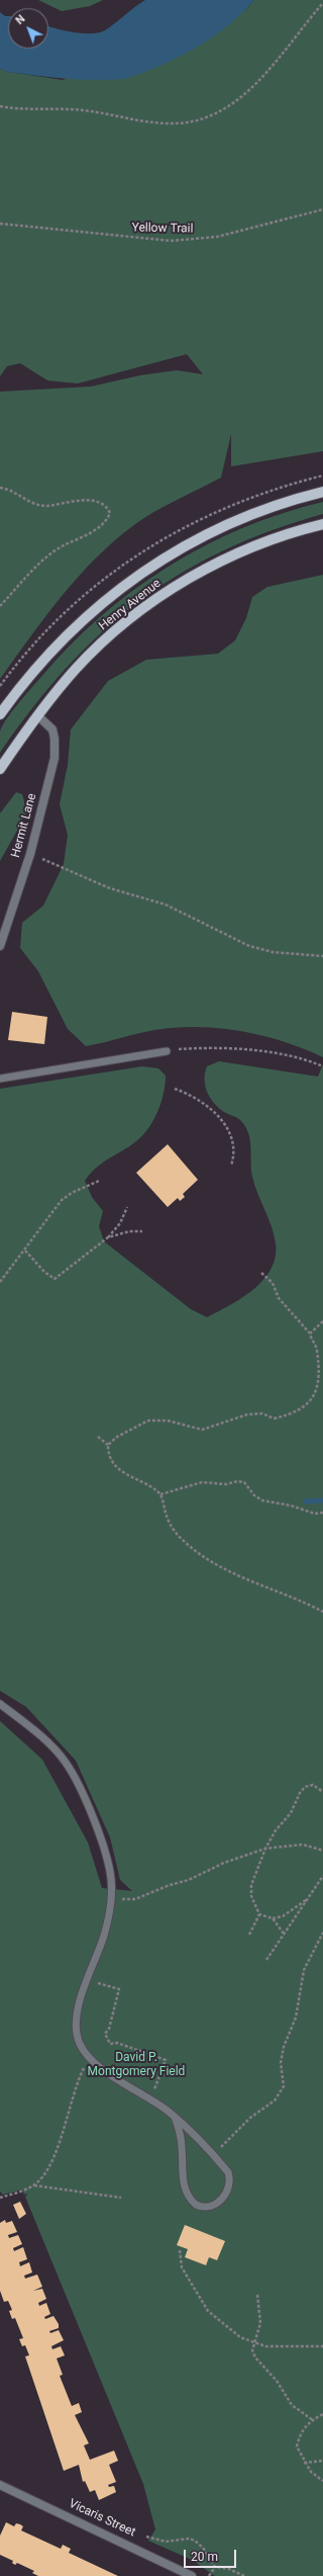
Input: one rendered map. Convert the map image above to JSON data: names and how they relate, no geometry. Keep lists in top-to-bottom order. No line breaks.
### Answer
{"streets":{"main road":["Henry Avenue"],"street":["Hermit Lane","Vicaris Street"],"path":["Yellow Trail"]},"crossings":[["Henry Avenue","Hermit Lane"]],"parks":["David P. Montgomery Field"],"scale_bar":"20 m","north":"top left"}
